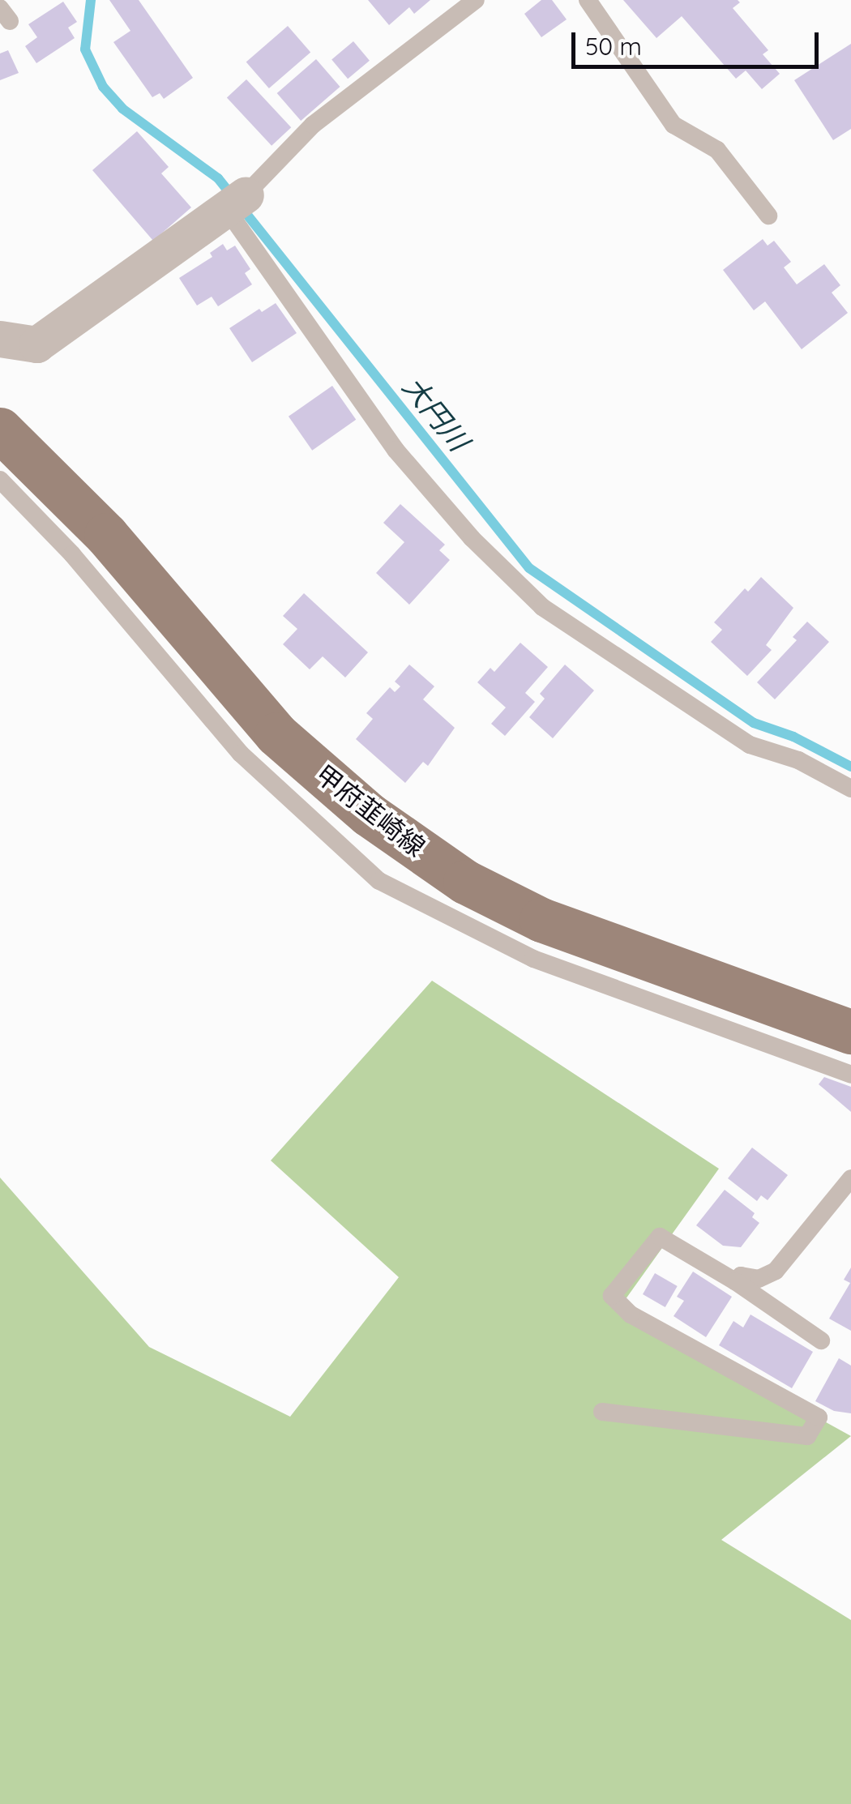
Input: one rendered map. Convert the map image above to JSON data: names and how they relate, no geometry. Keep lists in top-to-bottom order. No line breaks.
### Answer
{"streets":{"main road":["甲府韮崎線"]},"water":["大円川"],"scale_bar":"50 m"}
